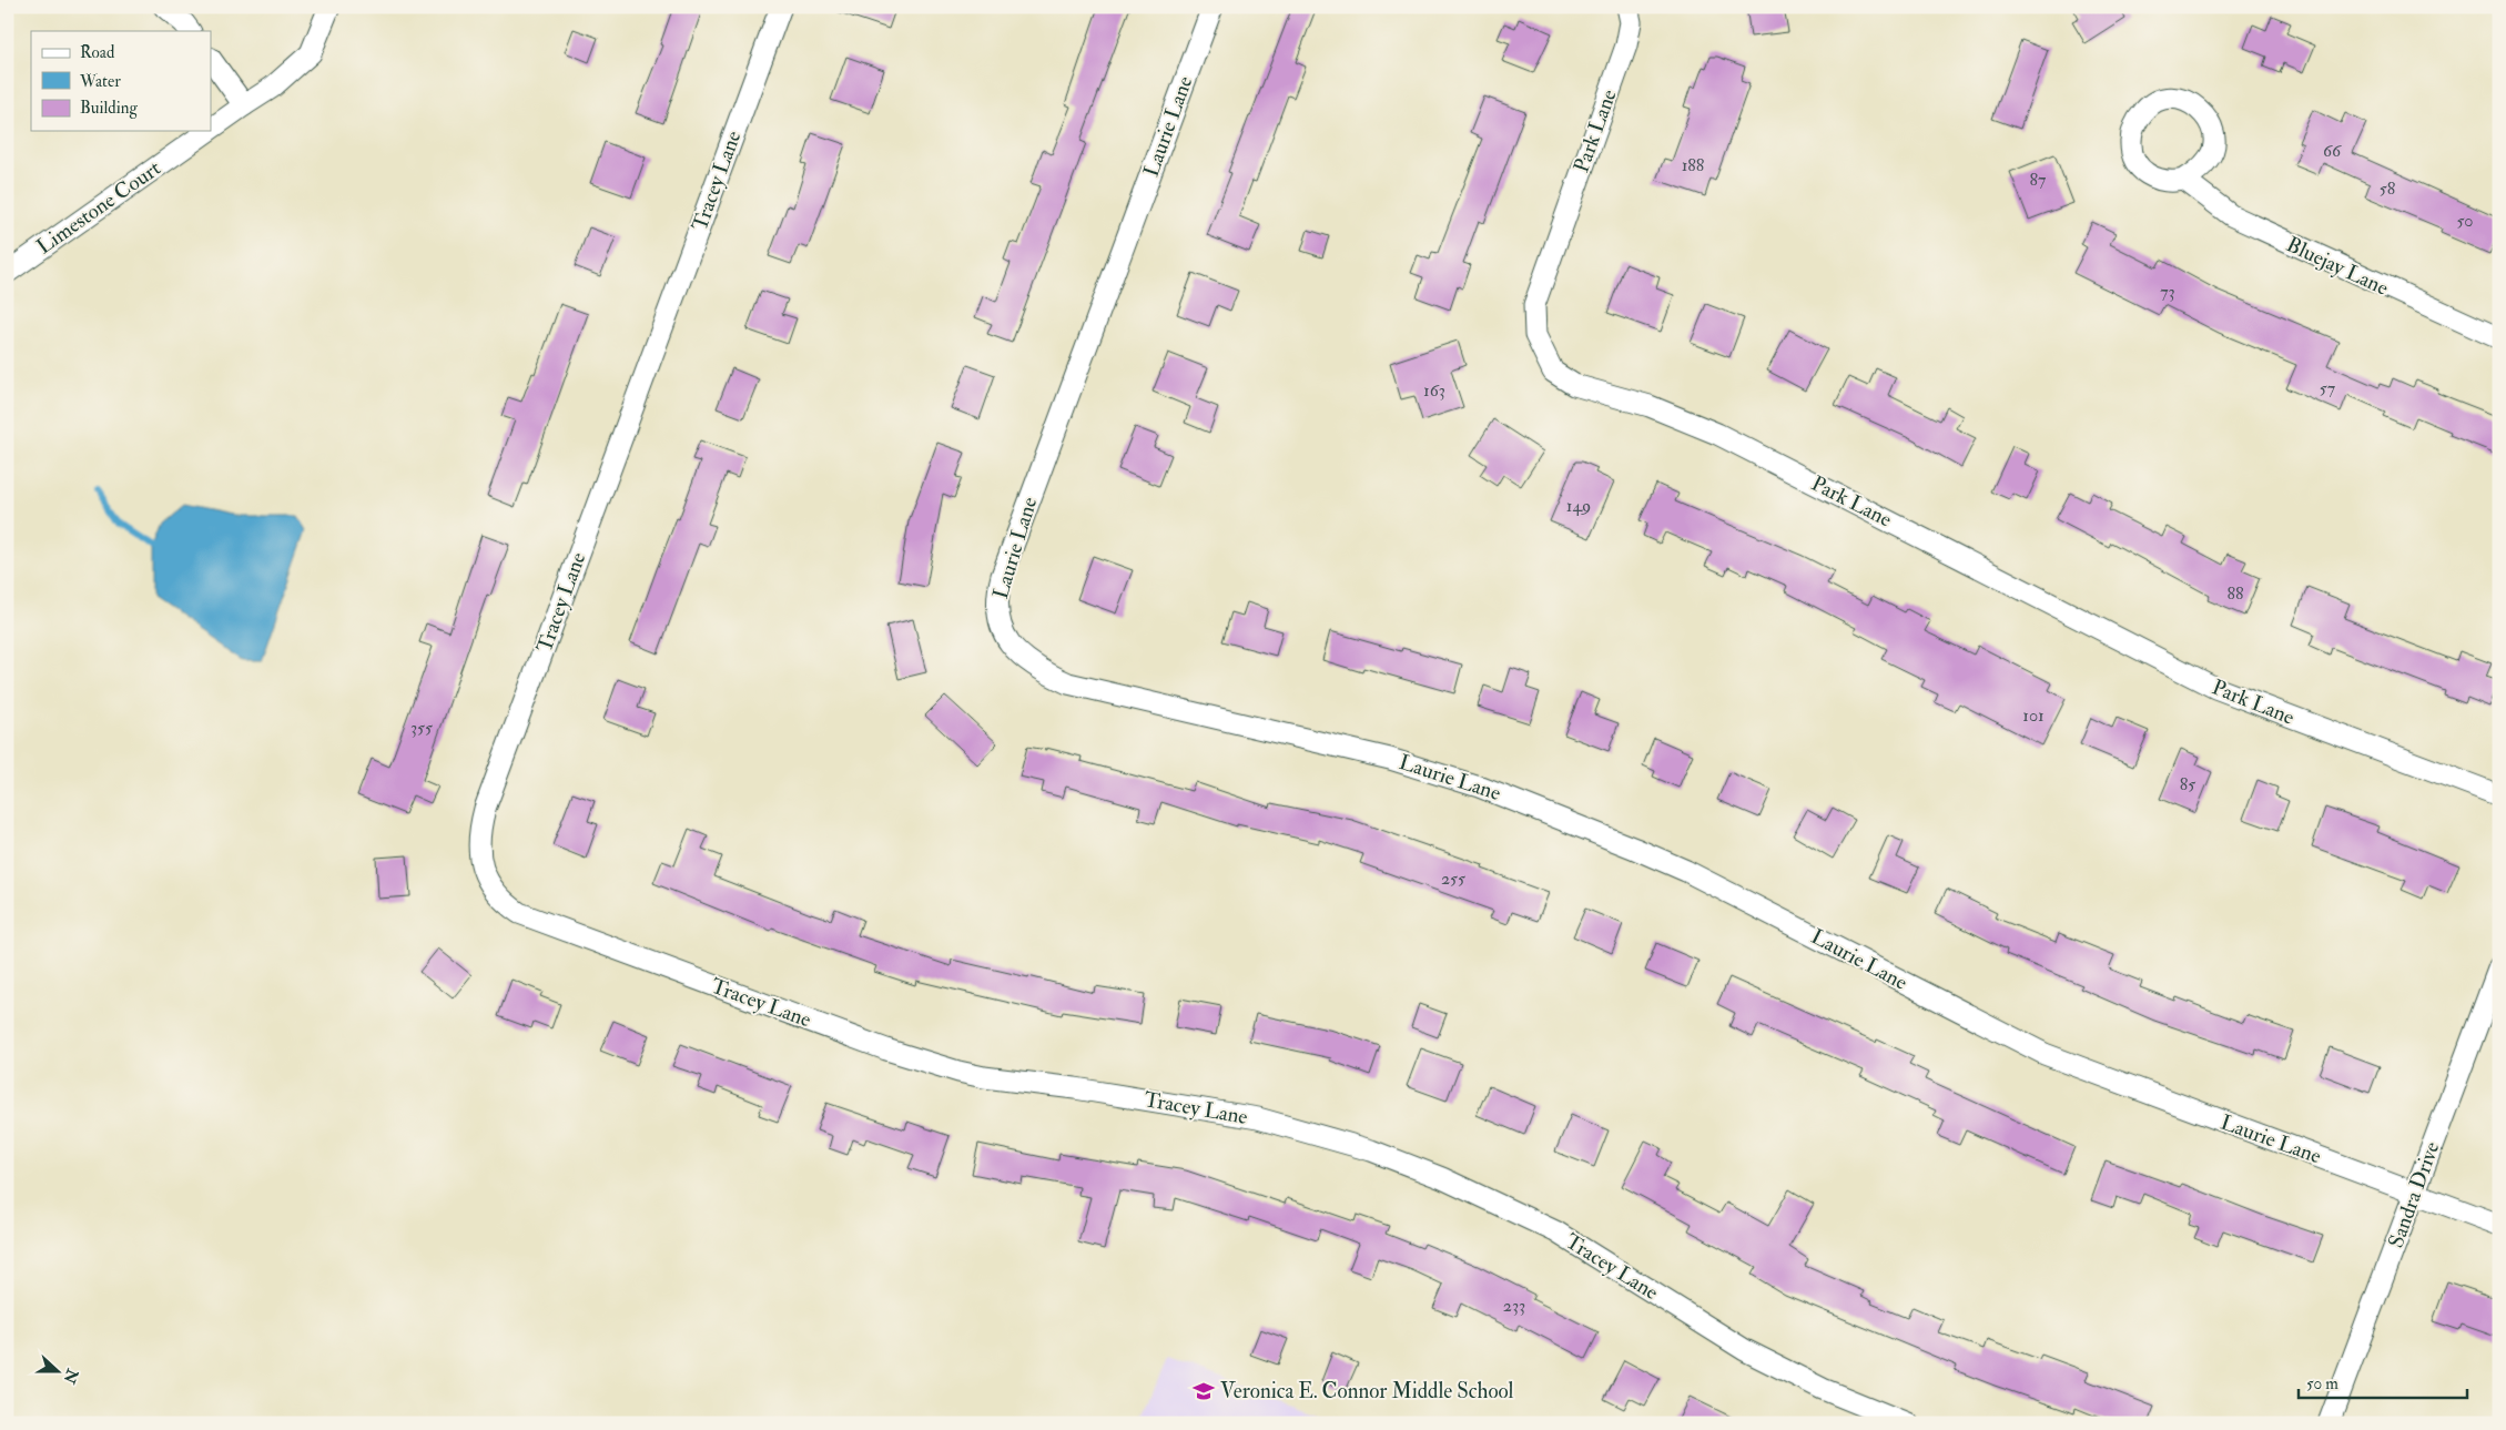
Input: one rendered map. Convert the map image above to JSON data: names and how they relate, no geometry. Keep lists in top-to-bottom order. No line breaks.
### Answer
{"streets":{"street":["Laurie Lane","Park Lane","Tracey Lane","Limestone Court","Bluejay Lane","Sandra Drive"]},"crossings":[["Laurie Lane","Sandra Drive"]],"places":{"school or university":["Veronica E. Connor Middle School"]},"house_numbers":["66","188","87","58","50","73","57","163","149","88","101","355","85","255","233"],"legend":["Road","Water","Building"],"scale_bar":"50 m","north":"right"}
